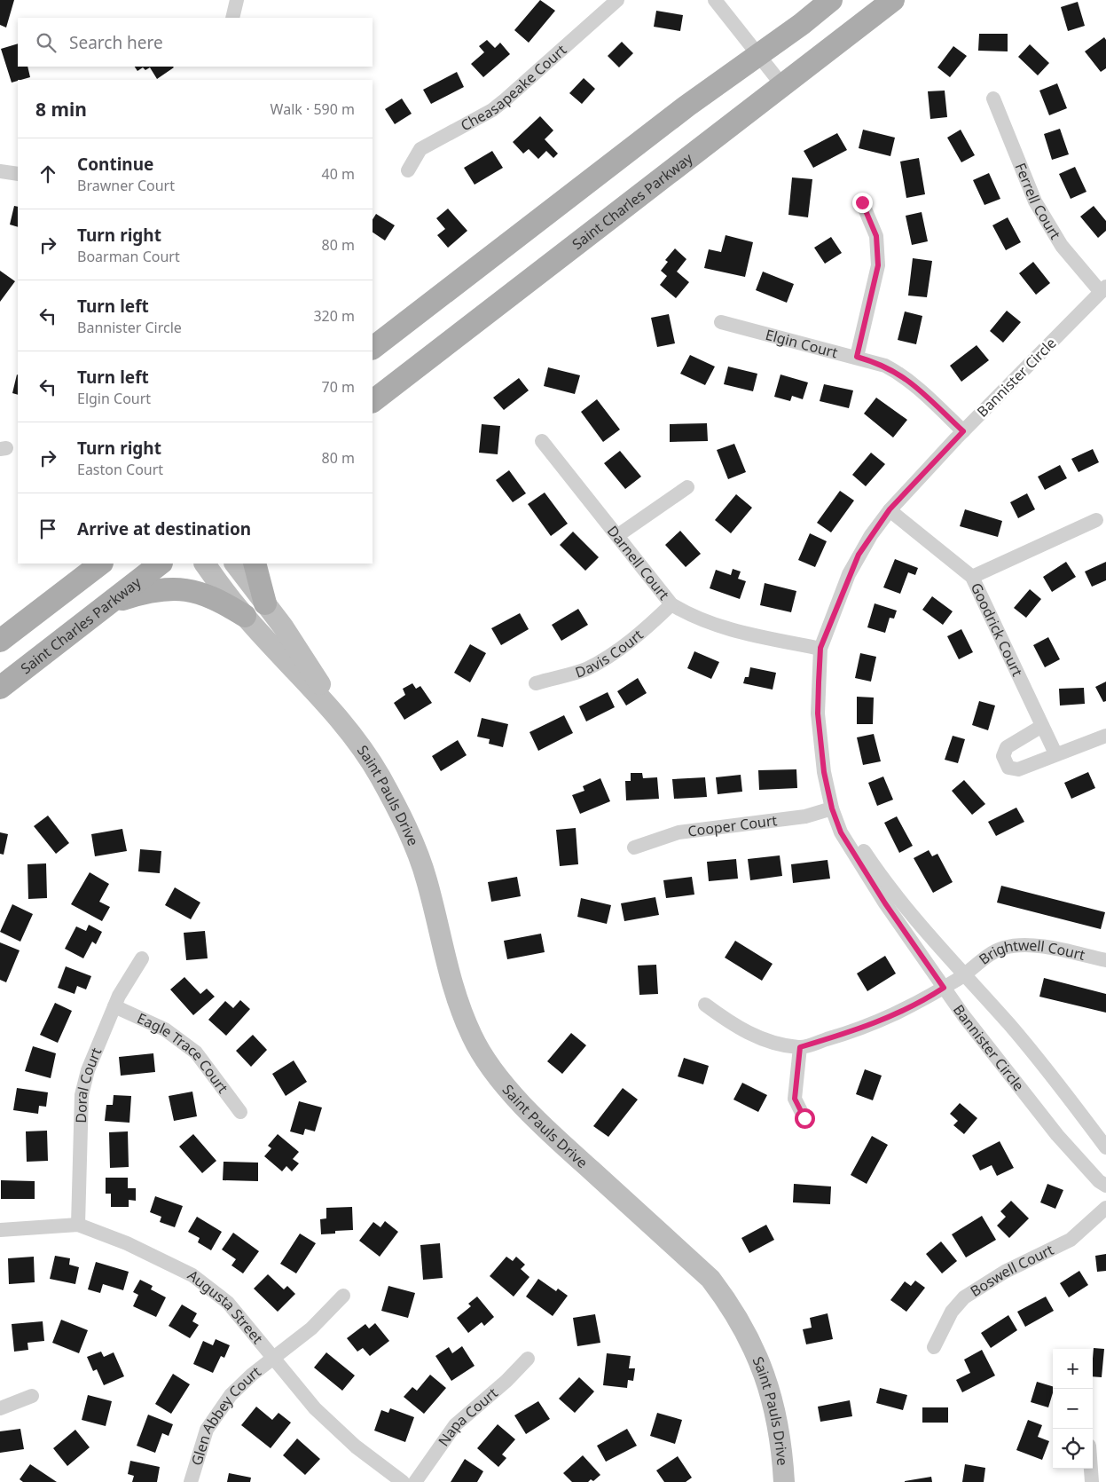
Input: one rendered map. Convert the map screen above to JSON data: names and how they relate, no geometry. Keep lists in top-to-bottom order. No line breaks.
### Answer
{"streets":{"main road":["Saint Charles Parkway"],"street":["Cheasapeake Court","Ferrell Court","Elgin Court","Bannister Circle","Darnell Court","Goodrick Court","Davis Court","Saint Pauls Drive","Cooper Court","Brightwell Court","Eagle Trace Court","Doral Court","Boswell Court","Augusta Street","Glen Abbey Court","Napa Court"]},"crossings":[["Ferrell Court","Bannister Circle"],["Elgin Court","Bannister Circle"],["Bannister Circle","Darnell Court"],["Bannister Circle","Goodrick Court"],["Bannister Circle","Cooper Court"],["Bannister Circle","Brightwell Court"],["Darnell Court","Davis Court"],["Eagle Trace Court","Doral Court"],["Doral Court","Augusta Street"],["Augusta Street","Glen Abbey Court"]],"page":{"search":"Search here","heading":["8 min","Walk · 590 m"],"list":[["Continue","Brawner Court","40 m"],["Turn right","Boarman Court","80 m"],["Turn left","Bannister Circle","320 m"],["Turn left","Elgin Court","70 m"],["Turn right","Easton Court","80 m"],"Arrive at destination"],"map_buttons":["+","−"]}}
